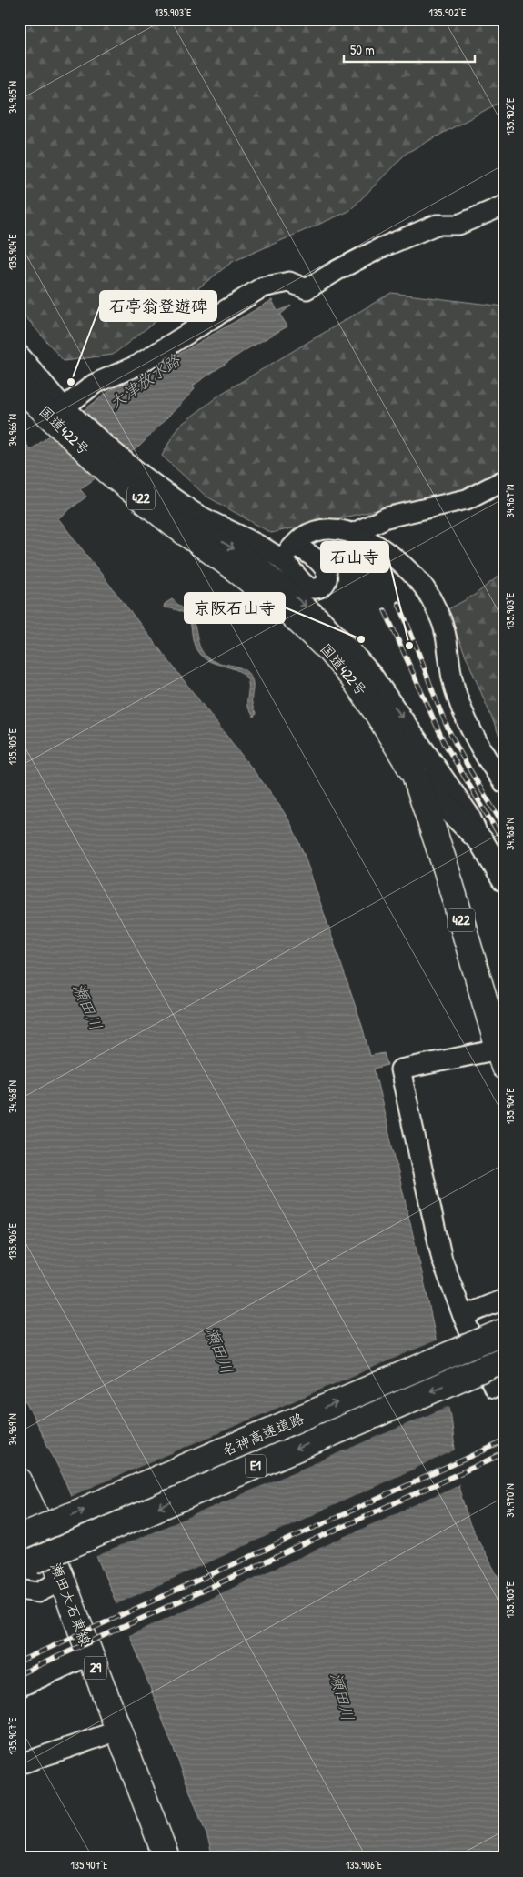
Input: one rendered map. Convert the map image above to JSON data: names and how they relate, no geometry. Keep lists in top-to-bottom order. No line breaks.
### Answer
{"streets":{"main road":["国道422号","422","名神高速道路","E1","瀬田大石東線","29"]},"water":["大津放水路","瀬田川"],"places":["石亭翁登遊碑","京阪石山寺","石山寺"],"scale_bar":"50 m","coordinates":["135.903°E","135.902°E","34.965°N","135.904°E","34.966°N","34.967°N","135.905°E","34.968°N","135.906°E","34.969°N","34.970°N","135.907°E"]}
